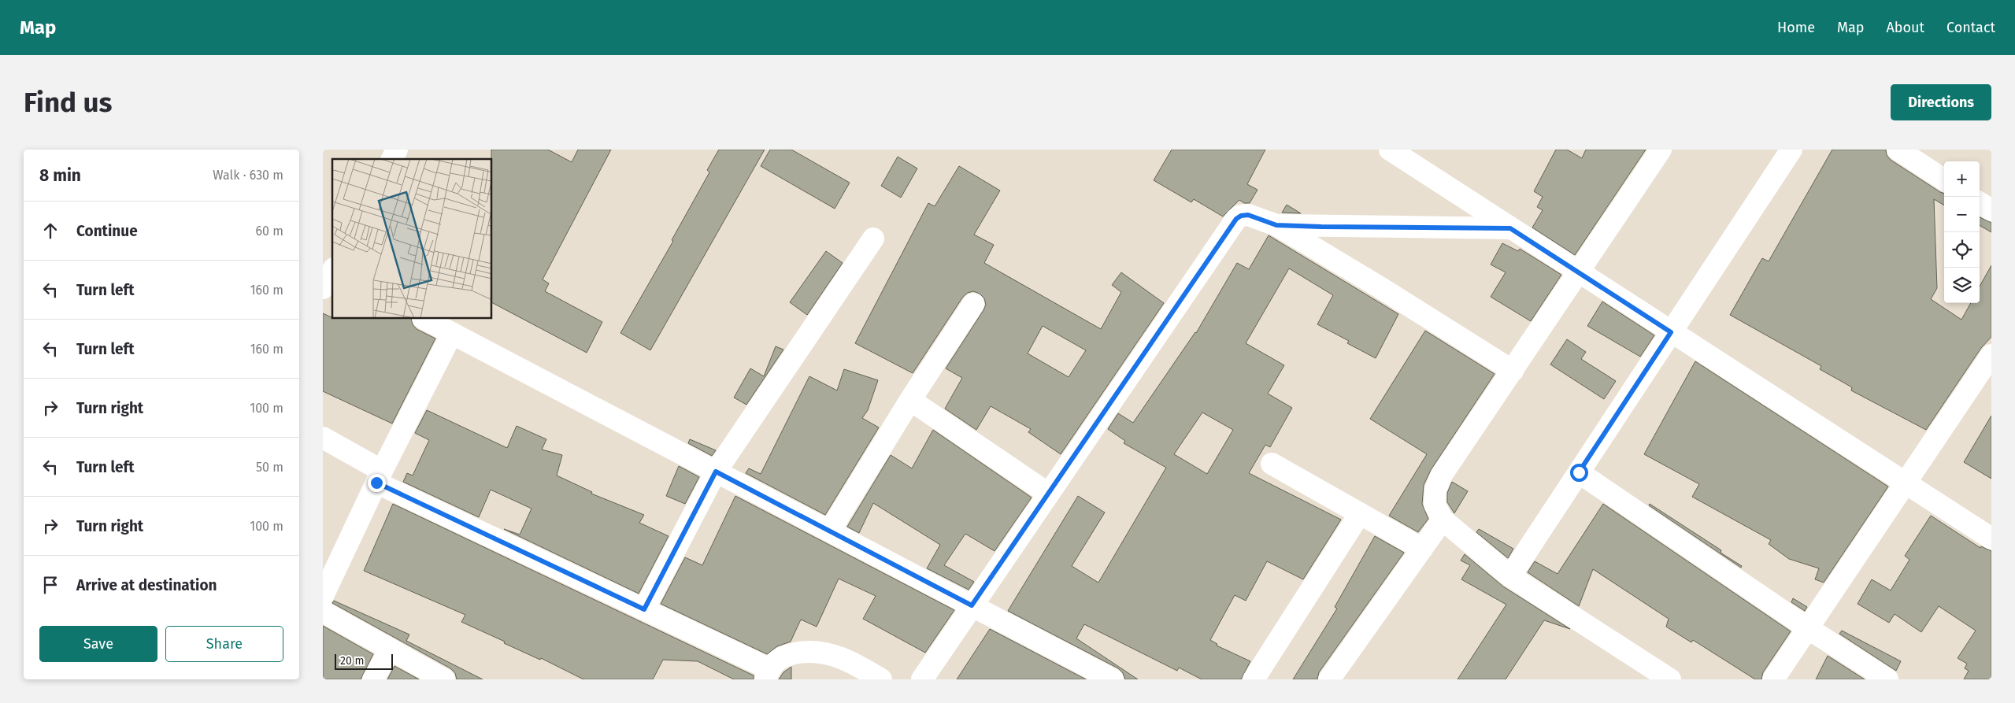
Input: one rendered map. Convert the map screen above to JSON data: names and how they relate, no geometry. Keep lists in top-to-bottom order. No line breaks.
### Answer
{"scale_bar":"20 m","page":{"header":"Map","nav":["Home","Map","About","Contact"],"buttons":["Directions",["Save","Share"]],"title":"Find us","heading":["8 min","Walk · 630 m"],"map_buttons":["+","−"],"list":[["Continue","60 m"],["Turn left","160 m"],["Turn left","160 m"],["Turn right","100 m"],["Turn left","50 m"],["Turn right","100 m"],"Arrive at destination"],"scale":"20 m"}}
